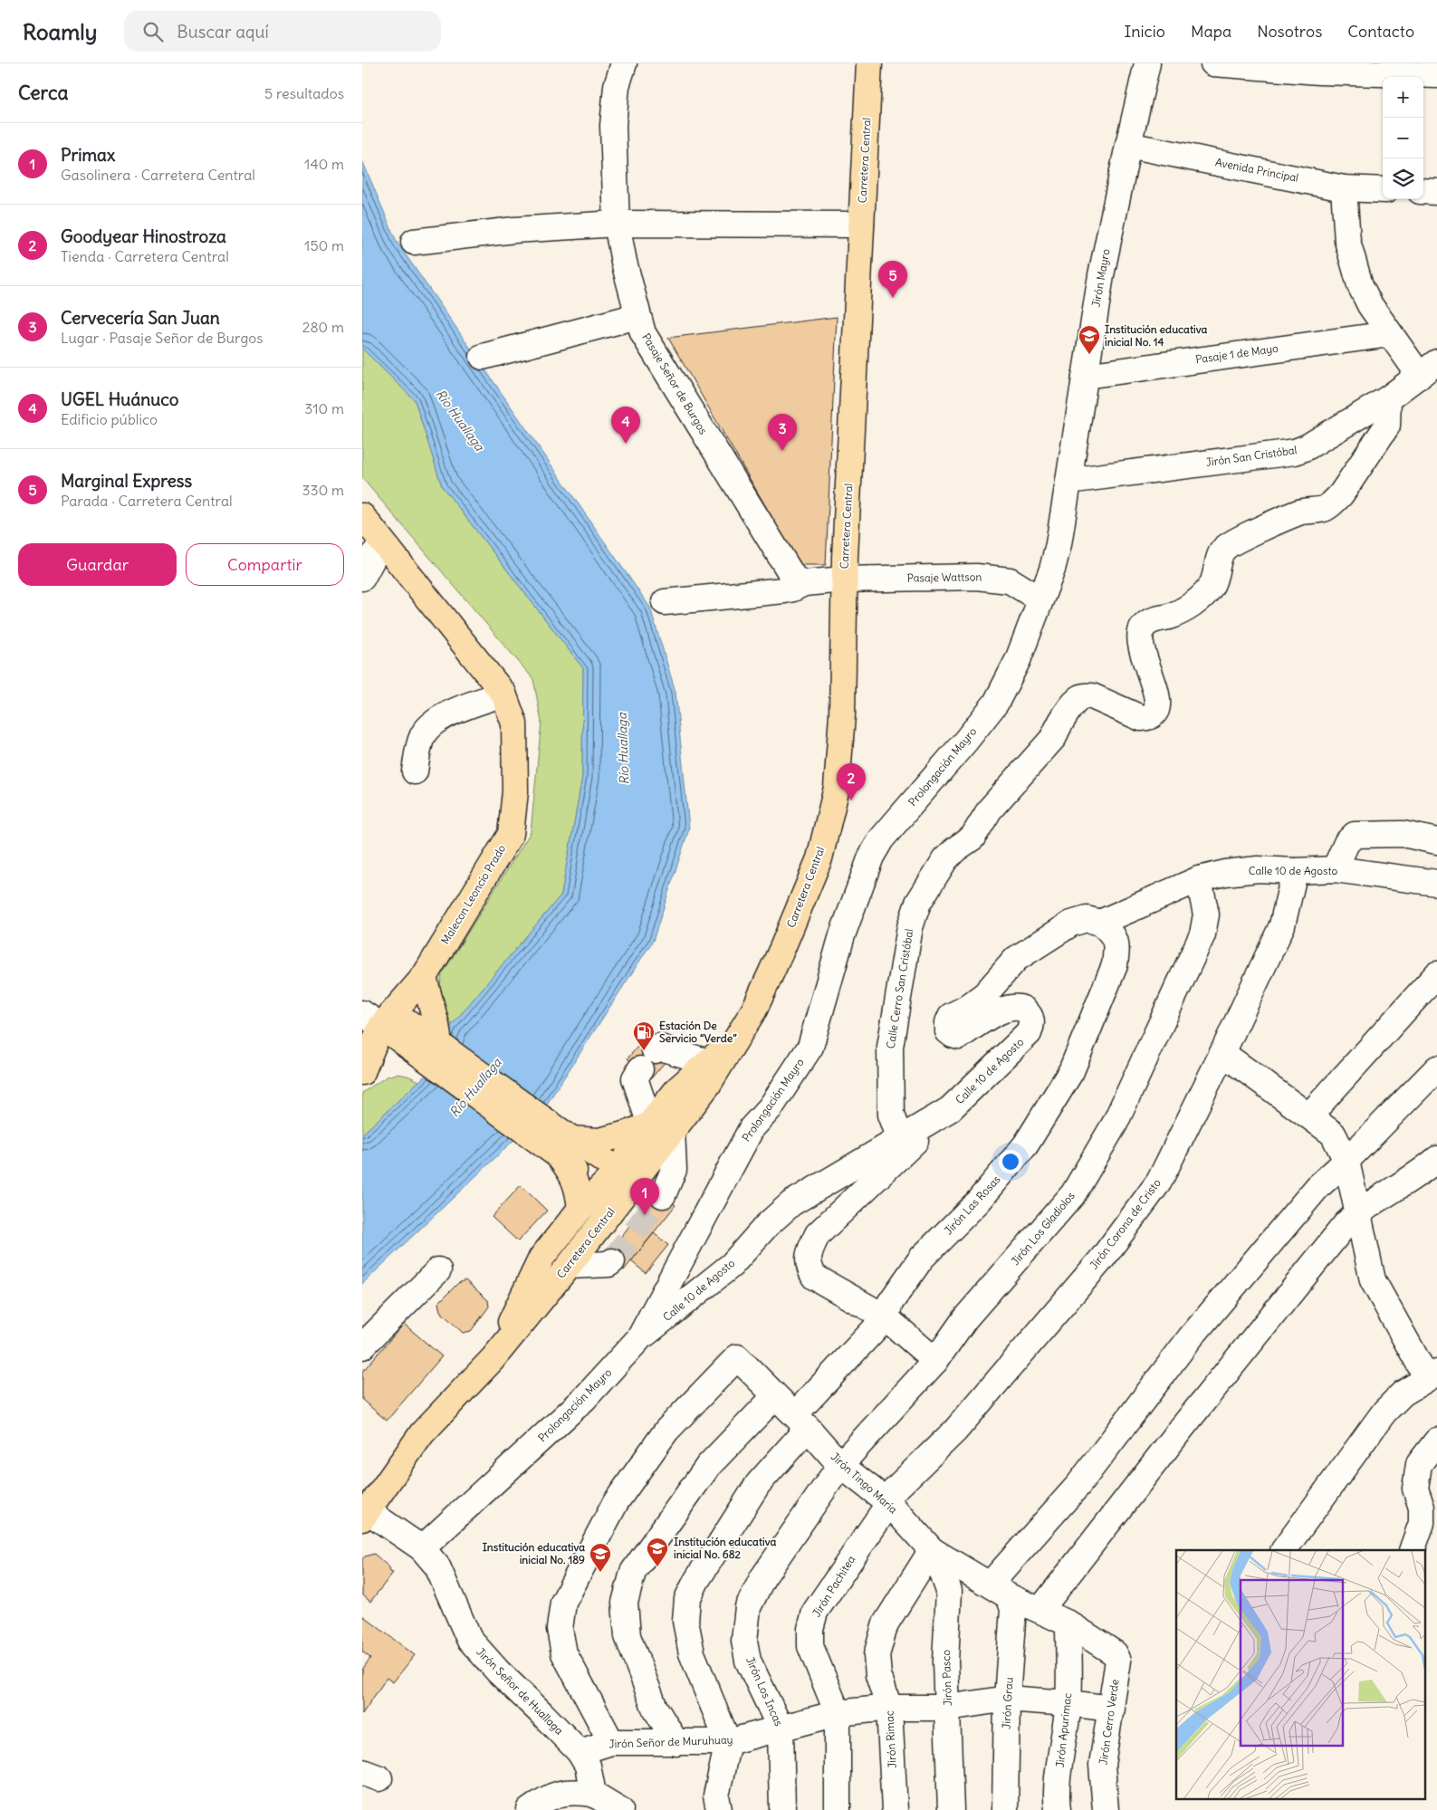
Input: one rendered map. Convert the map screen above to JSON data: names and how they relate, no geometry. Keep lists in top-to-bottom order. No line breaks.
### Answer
{"streets":{"main road":["Carretera Central","Malecon Leoncio Prado"],"street":["Avenida Principal","Jirón Mayro","Pasaje 1 de Mayo","Pasaje Señor de Burgos","Jirón San Cristóbal","Pasaje Wattson","Prolongación Mayro","Calle 10 de Agosto","Calle Cerro San Cristóbal","Jirón Las Rosas","Jirón Corona de Cristo","Jirón Los Gladiolos","Jirón Tingo María","Jirón Pachitea","Jirón Pasco","Jirón Señor de Huallaga","Jirón Los Incas","Jirón Grau","Jirón Cerro Verde","Jirón Apurimac","Jirón Rimac","Jirón Señor de Muruhuay"]},"crossings":[["Carretera Central","Pasaje Wattson"],["Carretera Central","Jirón Señor de Huallaga"],["Avenida Principal","Jirón Mayro"],["Jirón Mayro","Pasaje 1 de Mayo"],["Jirón Mayro","Jirón San Cristóbal"],["Jirón Mayro","Pasaje Wattson"],["Jirón Mayro","Prolongación Mayro"],["Jirón San Cristóbal","Calle Cerro San Cristóbal"],["Pasaje Wattson","Prolongación Mayro"],["Prolongación Mayro","Calle 10 de Agosto"],["Prolongación Mayro","Jirón Señor de Huallaga"],["Calle 10 de Agosto","Calle Cerro San Cristóbal"],["Calle 10 de Agosto","Jirón Las Rosas"],["Calle 10 de Agosto","Jirón Corona de Cristo"],["Calle 10 de Agosto","Jirón Los Gladiolos"],["Jirón Las Rosas","Jirón Tingo María"],["Jirón Las Rosas","Jirón Señor de Muruhuay"],["Jirón Corona de Cristo","Jirón Tingo María"],["Jirón Corona de Cristo","Jirón Pachitea"],["Jirón Los Gladiolos","Jirón Tingo María"],["Jirón Los Gladiolos","Jirón Los Incas"],["Jirón Tingo María","Jirón Pachitea"],["Jirón Tingo María","Jirón Pasco"],["Jirón Tingo María","Jirón Los Incas"],["Jirón Tingo María","Jirón Grau"],["Jirón Tingo María","Jirón Cerro Verde"],["Jirón Tingo María","Jirón Apurimac"],["Jirón Tingo María","Jirón Rimac"],["Jirón Tingo María","Jirón Señor de Muruhuay"],["Jirón Pachitea","Jirón Señor de Muruhuay"],["Jirón Pasco","Jirón Rimac"],["Jirón Pasco","Jirón Señor de Muruhuay"],["Jirón Señor de Huallaga","Jirón Señor de Muruhuay"],["Jirón Los Incas","Jirón Señor de Muruhuay"],["Jirón Grau","Jirón Señor de Muruhuay"],["Jirón Cerro Verde","Jirón Señor de Muruhuay"],["Jirón Apurimac","Jirón Señor de Muruhuay"],["Jirón Rimac","Jirón Señor de Muruhuay"]],"water":["Río Huallaga"],"places":{"school or university":["Institución educativa inicial No. 14","Institución educativa inicial No. 682","Institución educativa inicial No. 189"],"fuel station":["Estación De Servicio “Verde”"]},"page":{"header":"Roamly","search":"Buscar aquí","nav":["Inicio","Mapa","Nosotros","Contacto"],"heading":["Cerca","5 resultados"],"map_buttons":["+","−"],"list":[{"mark":"1","name":"Primax","note":"Gasolinera · Carretera Central","value":"140 m"},{"mark":"2","name":"Goodyear Hinostroza","note":"Tienda · Carretera Central","value":"150 m"},{"mark":"3","name":"Cervecería San Juan","note":"Lugar · Pasaje Señor de Burgos","value":"280 m"},{"mark":"4","name":"UGEL Huánuco","note":"Edificio público","value":"310 m"},{"mark":"5","name":"Marginal Express","note":"Parada · Carretera Central","value":"330 m"}],"pins":["5","4","3","2","1"],"buttons":["Guardar","Compartir"]}}
